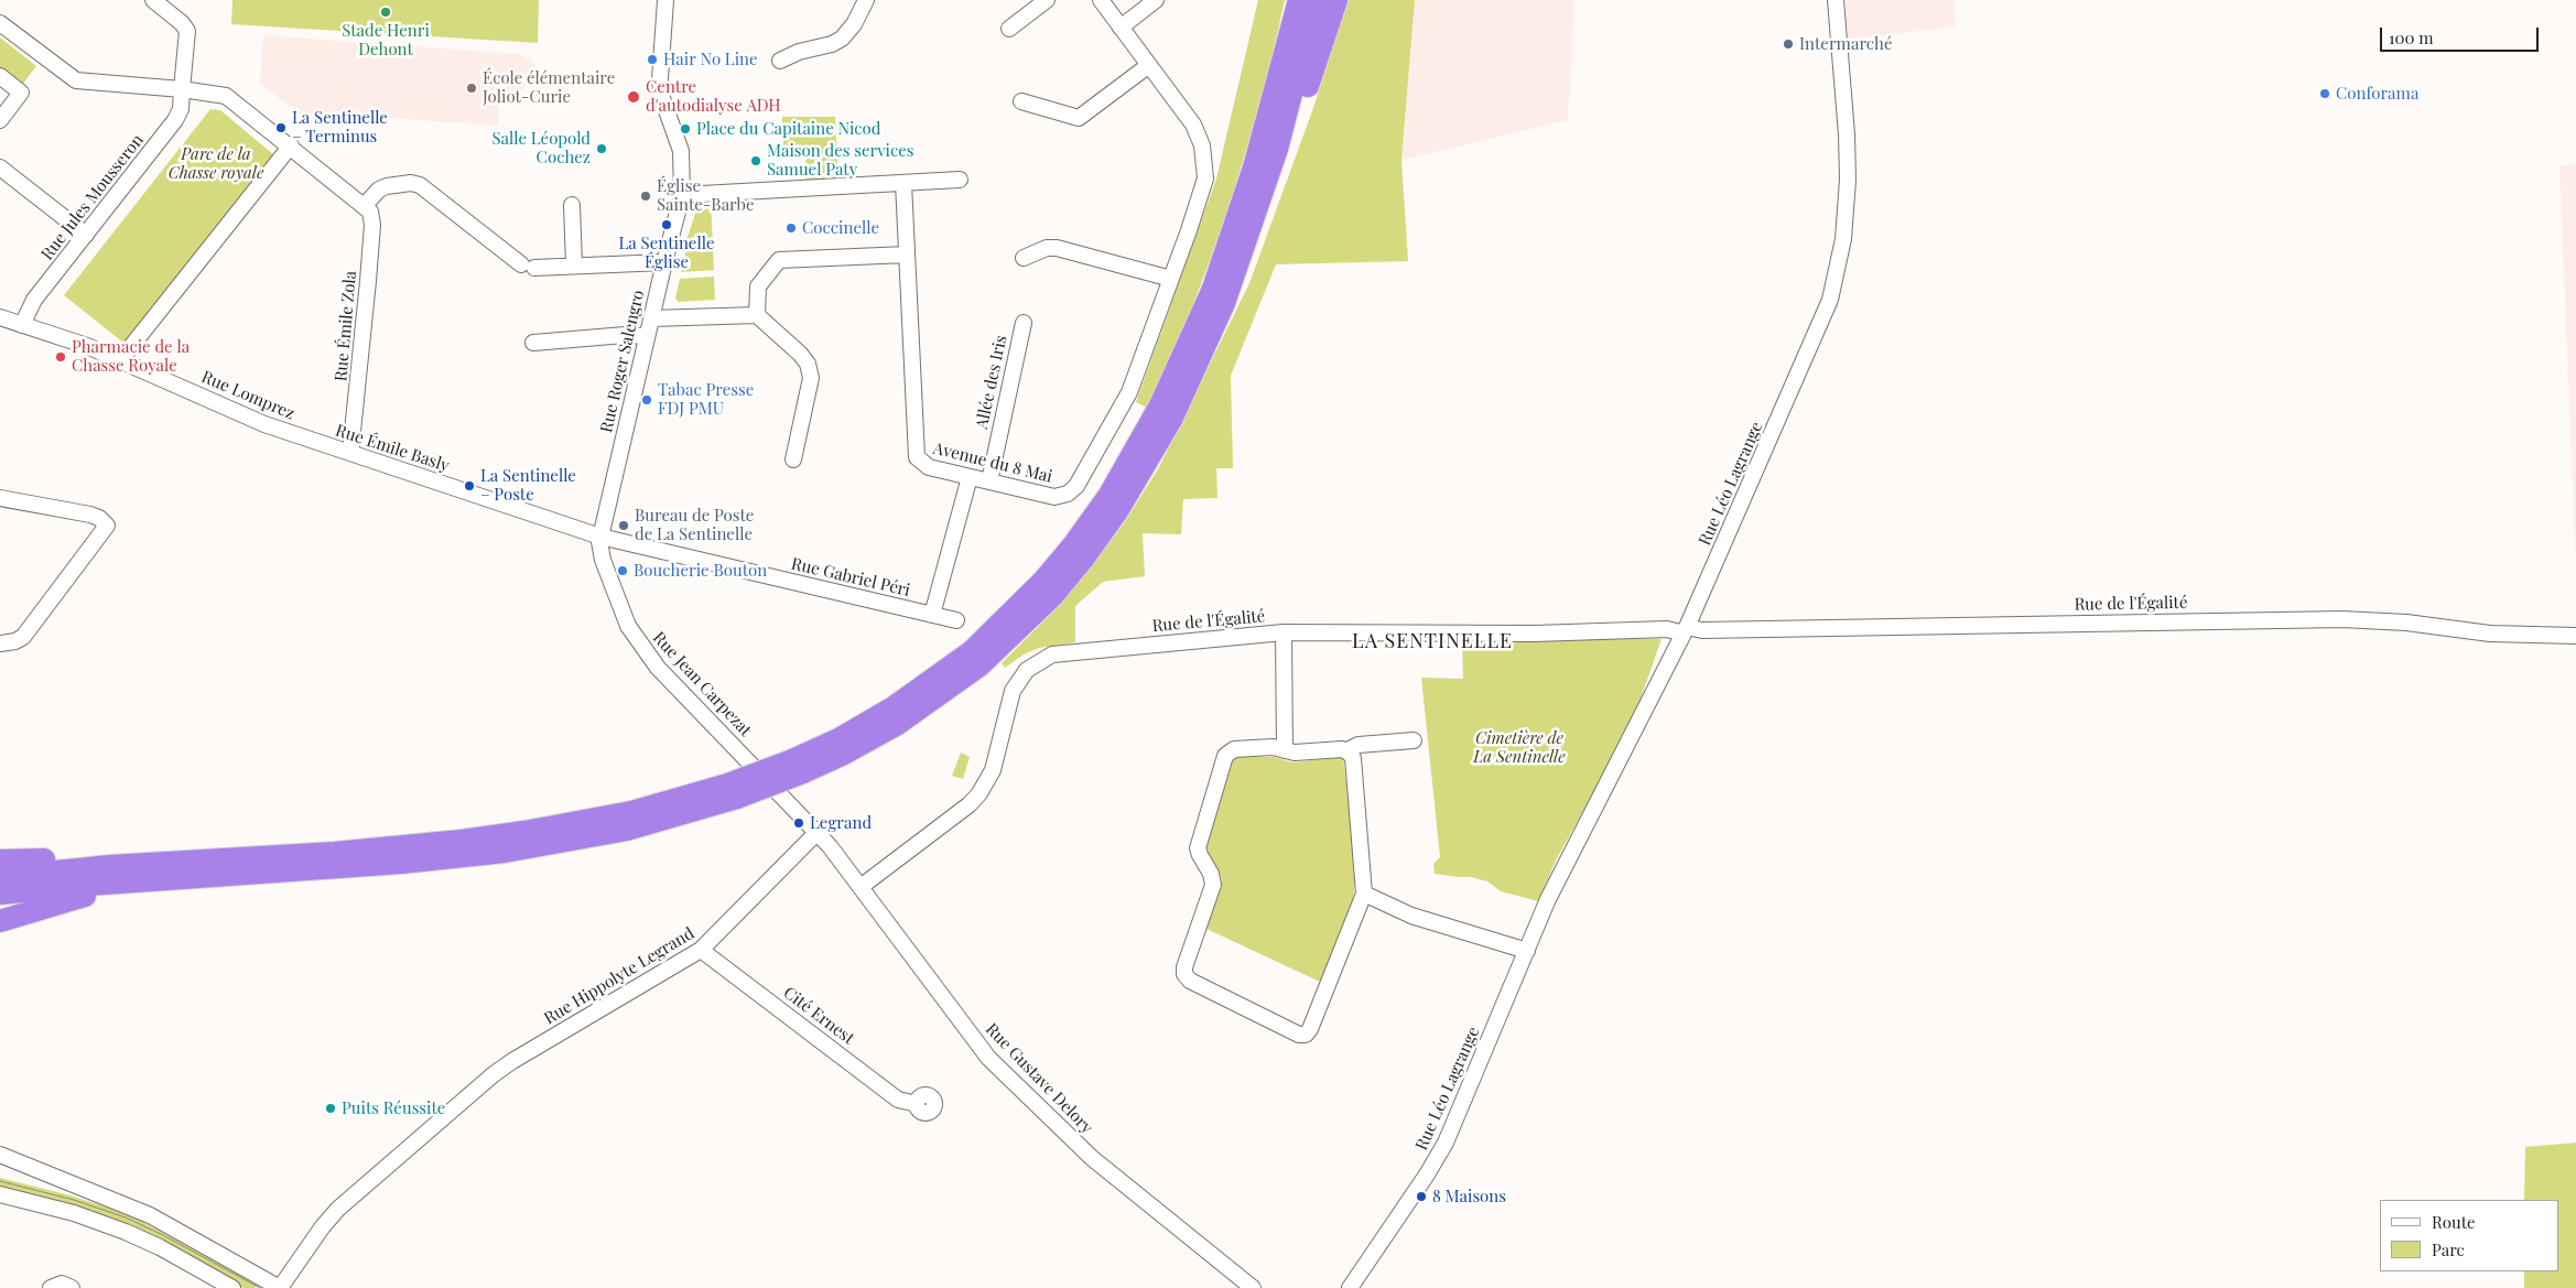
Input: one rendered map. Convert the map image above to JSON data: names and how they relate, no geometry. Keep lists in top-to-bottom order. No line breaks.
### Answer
{"streets":{"street":["Rue Jules Mousseron","Rue Émile Zola","Rue Roger Salengro","Allée des Iris","Rue Lomprez","Rue Émile Basly","Avenue du 8 Mai","Rue Léo Lagrange","Rue Gabriel Péri","Rue de l'Égalité","Rue Jean Carpezat","Rue Hippolyte Legrand","Cité Ernest","Rue Gustave Delory"]},"crossings":[["Rue Jules Mousseron","Rue Lomprez"],["Rue Émile Zola","Rue Émile Basly"],["Rue Roger Salengro","Rue Émile Basly"],["Rue Roger Salengro","Rue Gabriel Péri"],["Rue Roger Salengro","Rue Jean Carpezat"],["Allée des Iris","Avenue du 8 Mai"],["Rue Lomprez","Rue Émile Basly"],["Rue Émile Basly","Rue Gabriel Péri"],["Rue Émile Basly","Rue Jean Carpezat"],["Rue Léo Lagrange","Rue de l'Égalité"],["Rue Gabriel Péri","Rue Jean Carpezat"],["Rue de l'Égalité","Rue Gustave Delory"],["Rue Jean Carpezat","Rue Hippolyte Legrand"],["Rue Jean Carpezat","Rue Gustave Delory"],["Rue Hippolyte Legrand","Cité Ernest"],["Rue Hippolyte Legrand","Rue Gustave Delory"]],"districts":["LA SENTINELLE"],"parks":["Parc de la Chasse royale","Cimetière de La Sentinelle"],"places":["Stade Henri Dehont","Intermarché","Hair No Line","École élémentaire Joliot-Curie","Conforama","Centre d'autodialyse ADH","La Sentinelle – Terminus","Place du Capitaine Nicod","Salle Léopold Cochez","Maison des services Samuel Paty","Église Sainte-Barbe","La Sentinelle Église","Coccinelle","Pharmacie de la Chasse Royale","Tabac Presse FDJ PMU","La Sentinelle – Poste","Bureau de Poste de La Sentinelle","Boucherie Bouton","Legrand","Puits Réussite","8 Maisons"],"legend":["Route","Parc"],"scale_bar":"100 m"}
